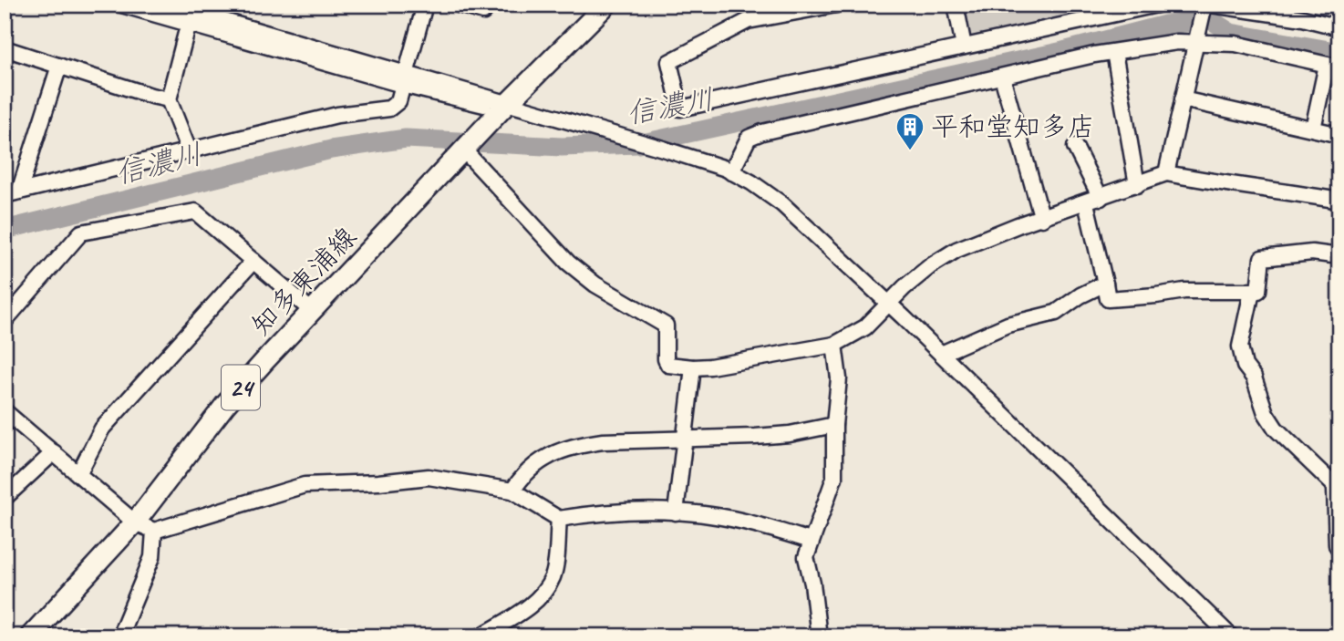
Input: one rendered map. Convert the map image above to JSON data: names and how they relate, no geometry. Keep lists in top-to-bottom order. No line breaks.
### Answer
{"streets":{"main road":["知多東浦線","24"]},"water":["信濃川"],"places":{"building":["平和堂知多店"]}}
